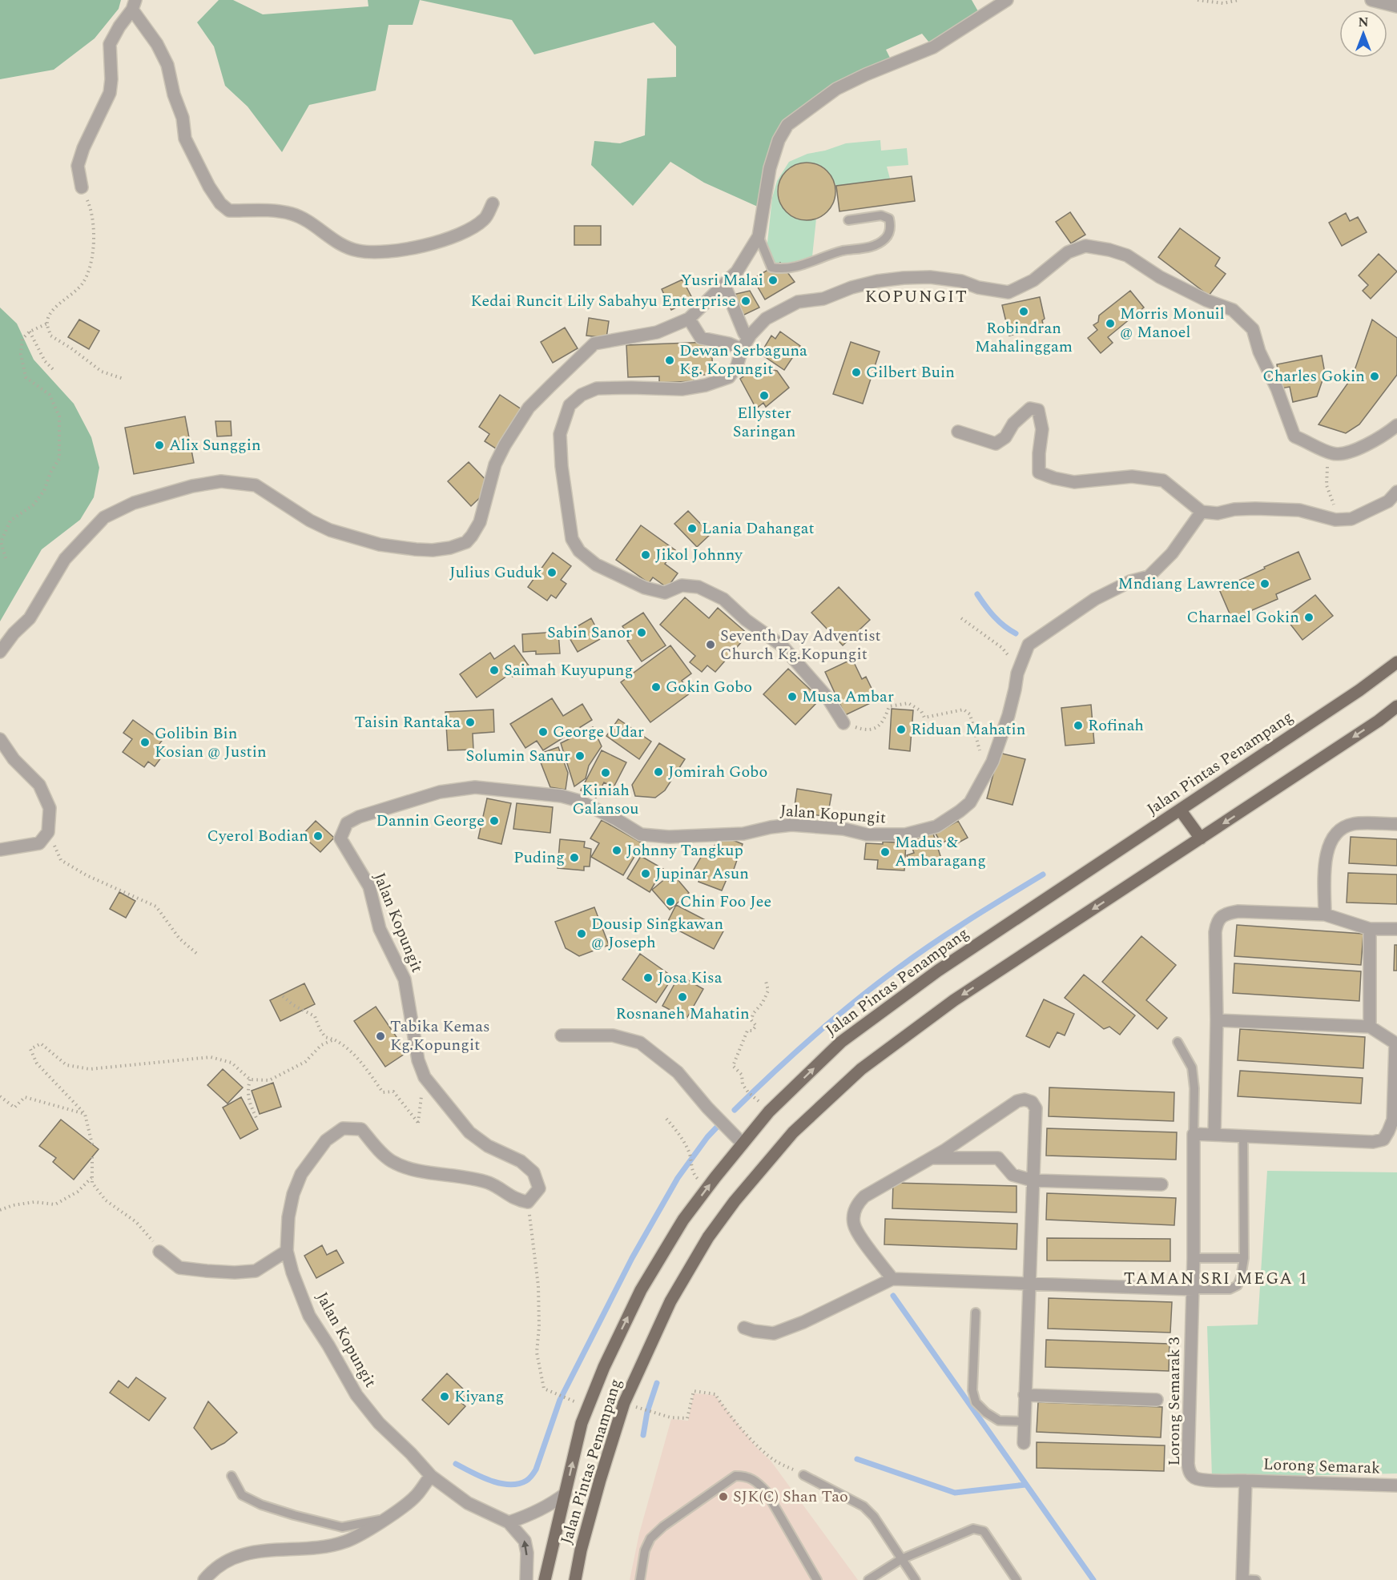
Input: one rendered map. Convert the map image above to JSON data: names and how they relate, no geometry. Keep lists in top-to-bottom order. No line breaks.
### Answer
{"streets":{"main road":["Jalan Pintas Penampang"],"street":["Jalan Kopungit","Lorong Semarak 3","Lorong Semarak"]},"crossings":[["Lorong Semarak 3","Lorong Semarak"]],"districts":["KOPUNGIT","TAMAN SRI MEGA 1"],"places":["Yusri Malai","Kedai Runcit Lily Sabahyu Enterprise","Robindran Mahalinggam","Morris Monuil @ Manoel","Dewan Serbaguna Kg. Kopungit","Gilbert Buin","Charles Gokin","Ellyster Saringan","Alix Sunggin","Lania Dahangat","Jikol Johnny","Julius Guduk","Mndiang Lawrence","Charnael Gokin","Sabin Sanor","Seventh Day Adventist Church Kg.Kopungit","Saimah Kuyupung","Gokin Gobo","Musa Ambar","Taisin Rantaka","Rofinah","Riduan Mahatin","George Udar","Golibin Bin Kosian @ Justin","Solumin Sanur","Jomirah Gobo","Kiniah Galansou","Dannin George","Cyerol Bodian","Johnny Tangkup","Madus & Ambaragang","Puding","Jupinar Asun","Chin Foo Jee","Dousip Singkawan @ Joseph","Josa Kisa","Rosnaneh Mahatin","Tabika Kemas Kg.Kopungit","Kiyang","SJK(C) Shan Tao"],"north":"top"}
